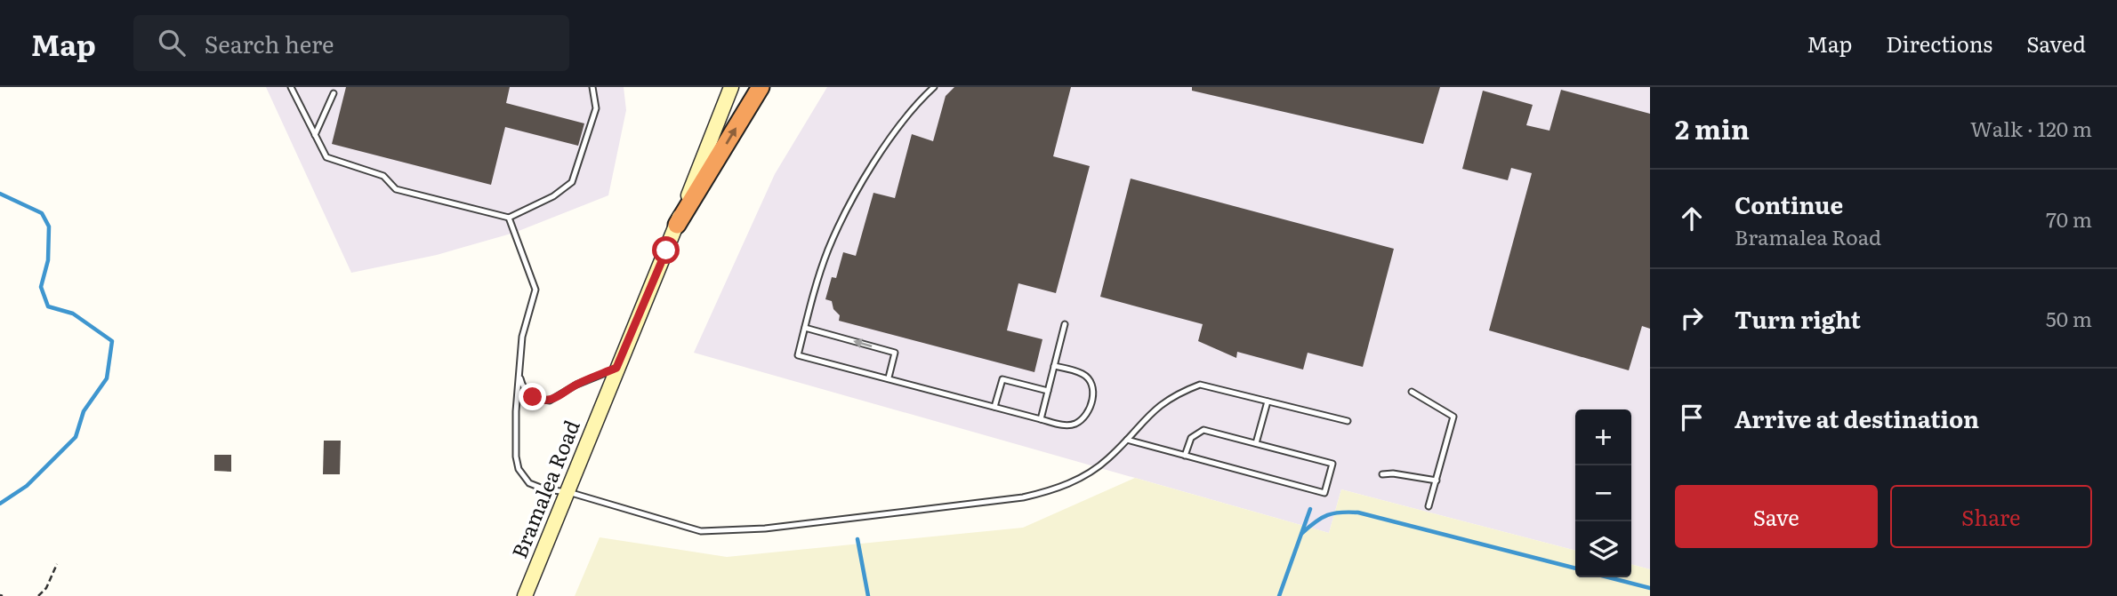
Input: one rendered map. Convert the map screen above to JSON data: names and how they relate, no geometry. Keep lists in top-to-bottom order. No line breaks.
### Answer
{"streets":{"main road":["Bramalea Road"]},"page":{"header":"Map","search":"Search here","nav":["Map","Directions","Saved"],"heading":["2 min","Walk · 120 m"],"list":[["Continue","Bramalea Road","70 m"],["Turn right","50 m"],"Arrive at destination"],"map_buttons":["+","−"],"buttons":["Save","Share"]}}
